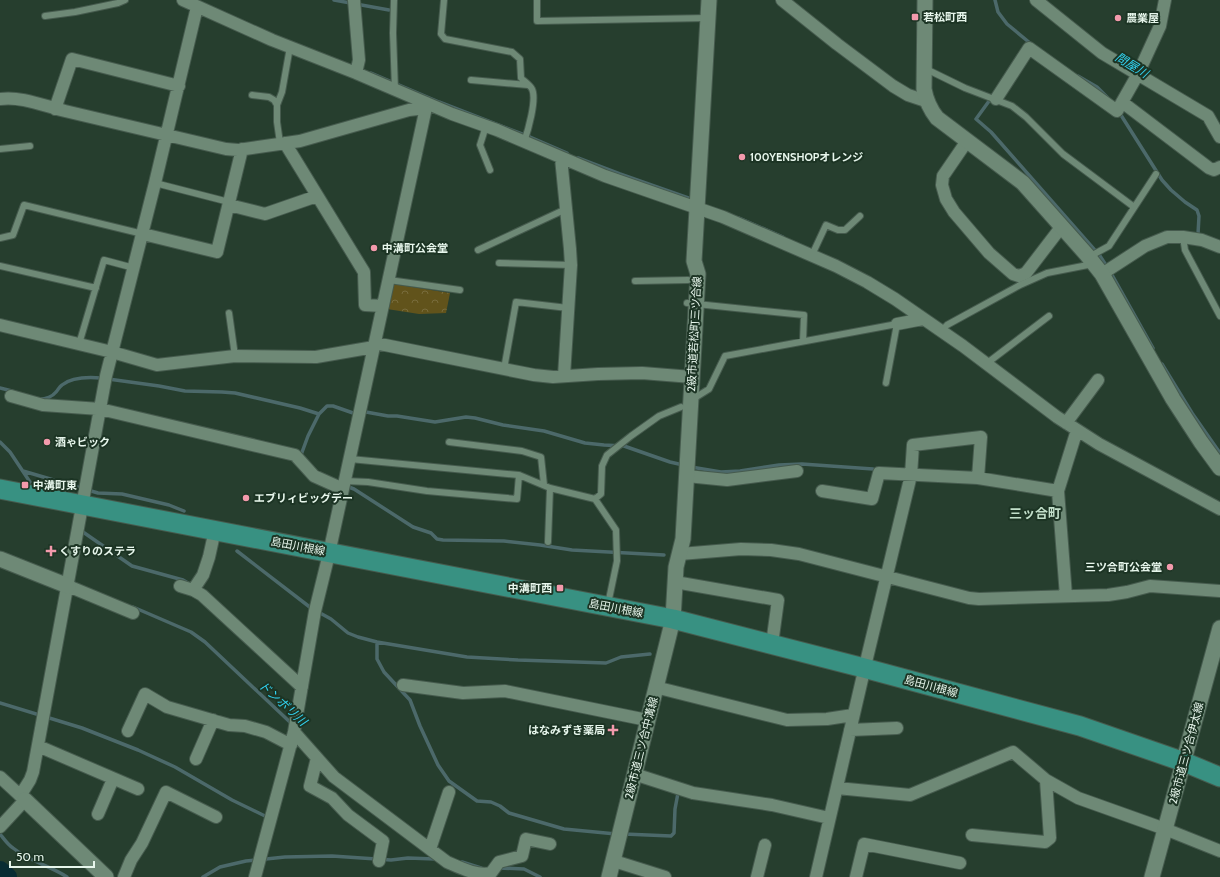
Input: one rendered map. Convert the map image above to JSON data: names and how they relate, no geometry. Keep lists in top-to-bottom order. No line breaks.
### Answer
{"streets":{"main road":["島田川根線"],"street":["2級市道若松町三ツ合線","2級市道三ツ合中溝線","2級市道三ツ合伊太線"]},"crossings":[["2級市道若松町三ツ合線","島田川根線"],["2級市道若松町三ツ合線","2級市道三ツ合中溝線"],["島田川根線","2級市道三ツ合中溝線"],["島田川根線","2級市道三ツ合伊太線"]],"districts":["三ッ合町"],"water":["問屋川","ドンボリ川"],"places":{"transit":["若松町西","中溝町東","中溝町西"],"other":["農業屋","100YENSHOPオレンジ","中溝町公会堂","酒ゃビック","エブリィビッグデー","三ツ合町公会堂"],"health":["くすりのステラ","はなみずき薬局"]},"scale_bar":"50 m"}
